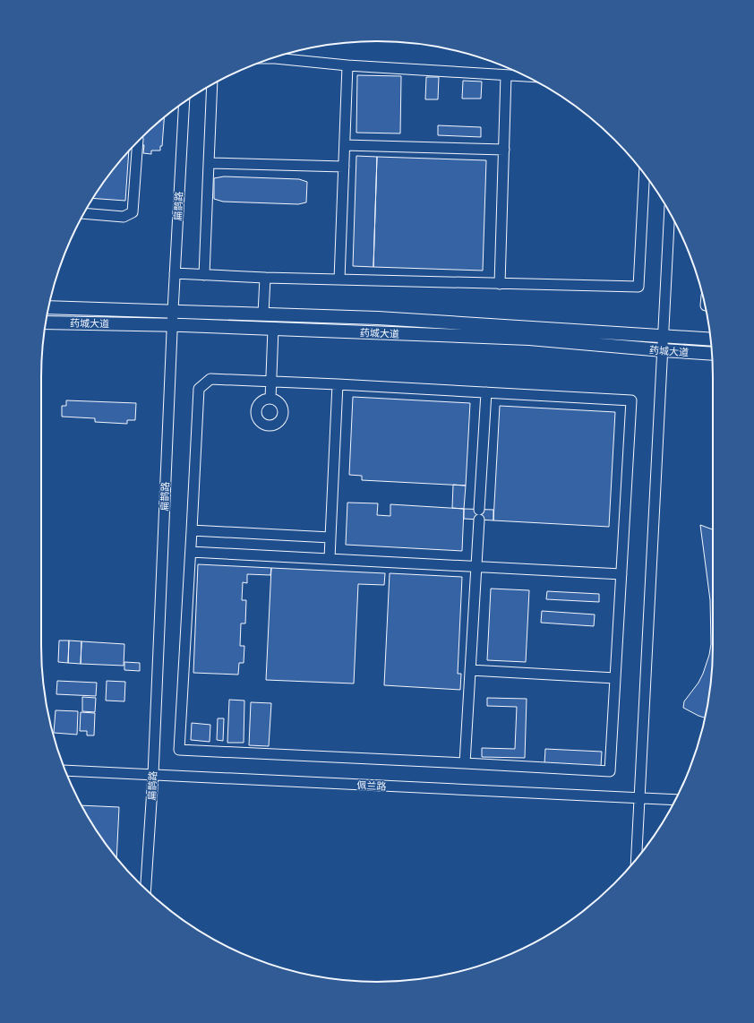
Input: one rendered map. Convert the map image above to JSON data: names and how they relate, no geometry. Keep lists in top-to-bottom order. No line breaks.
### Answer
{"streets":{"main road":["药城大道"],"street":["扁鹊路","佩兰路"]},"crossings":[["扁鹊路","药城大道"],["扁鹊路","佩兰路"]]}
